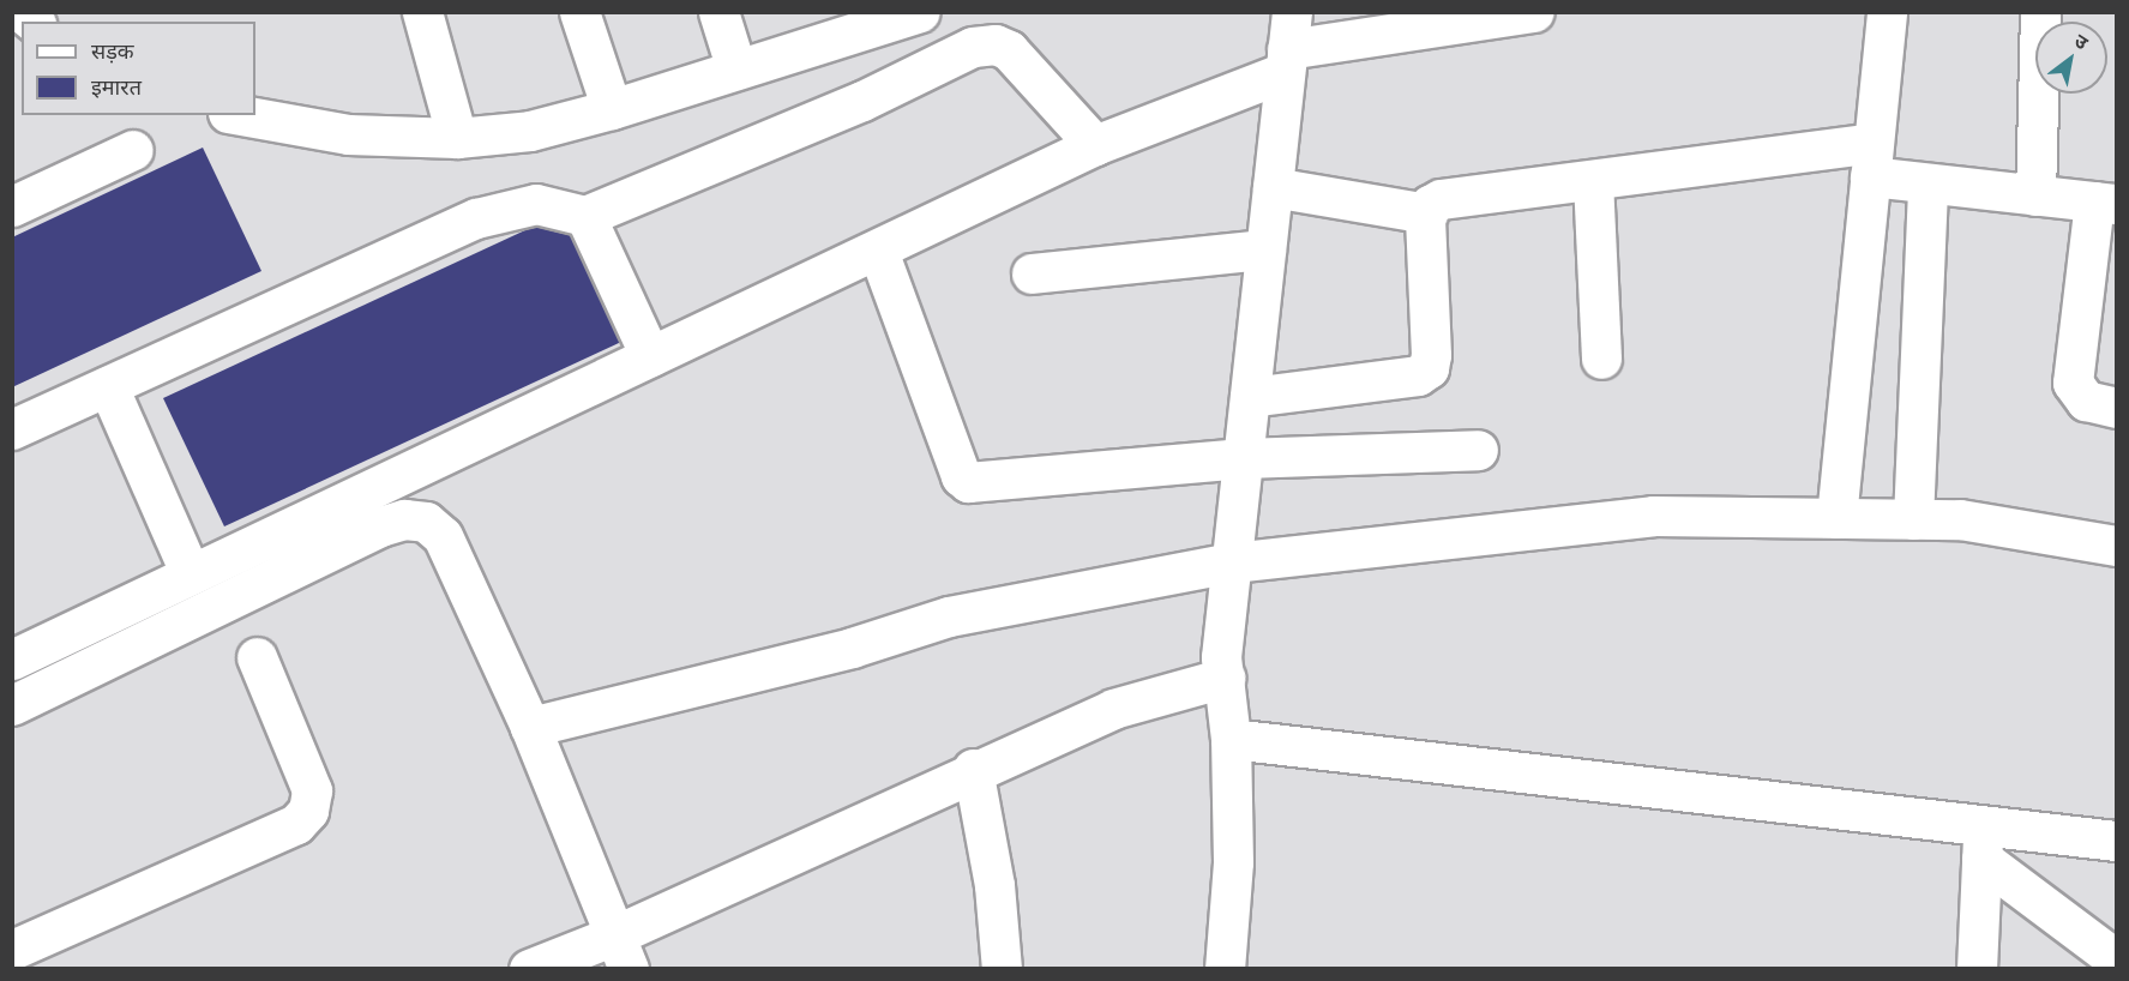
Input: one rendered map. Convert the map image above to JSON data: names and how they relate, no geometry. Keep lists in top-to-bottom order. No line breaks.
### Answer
{"legend":["सड़क","इमारत"],"north":"top right"}
